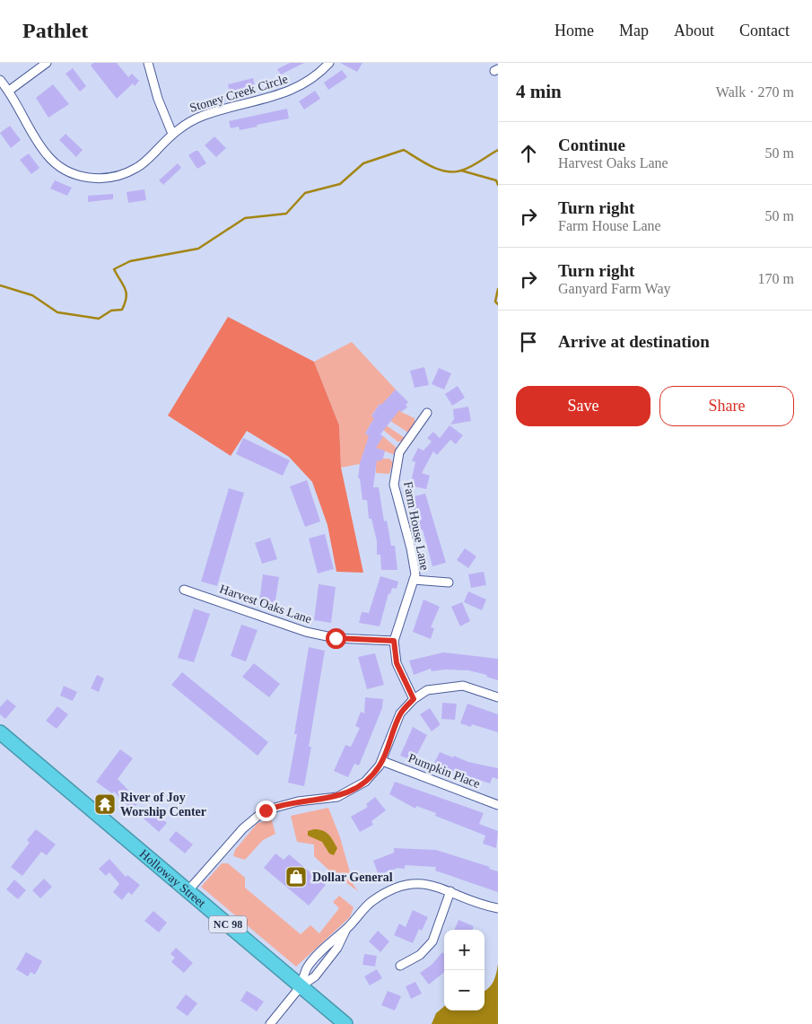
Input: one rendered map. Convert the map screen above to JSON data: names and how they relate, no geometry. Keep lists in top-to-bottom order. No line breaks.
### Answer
{"streets":{"highway":["Holloway Street","NC 98"],"street":["Stoney Creek Circle","Farm House Lane","Harvest Oaks Lane","Pumpkin Place"]},"crossings":[["Farm House Lane","Harvest Oaks Lane"]],"places":{"temple":["River of Joy Worship Center"],"shop":["Dollar General"]},"page":{"header":"Pathlet","nav":["Home","Map","About","Contact"],"heading":["4 min","Walk · 270 m"],"list":[["Continue","Harvest Oaks Lane","50 m"],["Turn right","Farm House Lane","50 m"],["Turn right","Ganyard Farm Way","170 m"],"Arrive at destination"],"buttons":["Save","Share"],"map_buttons":["+","−"]}}
